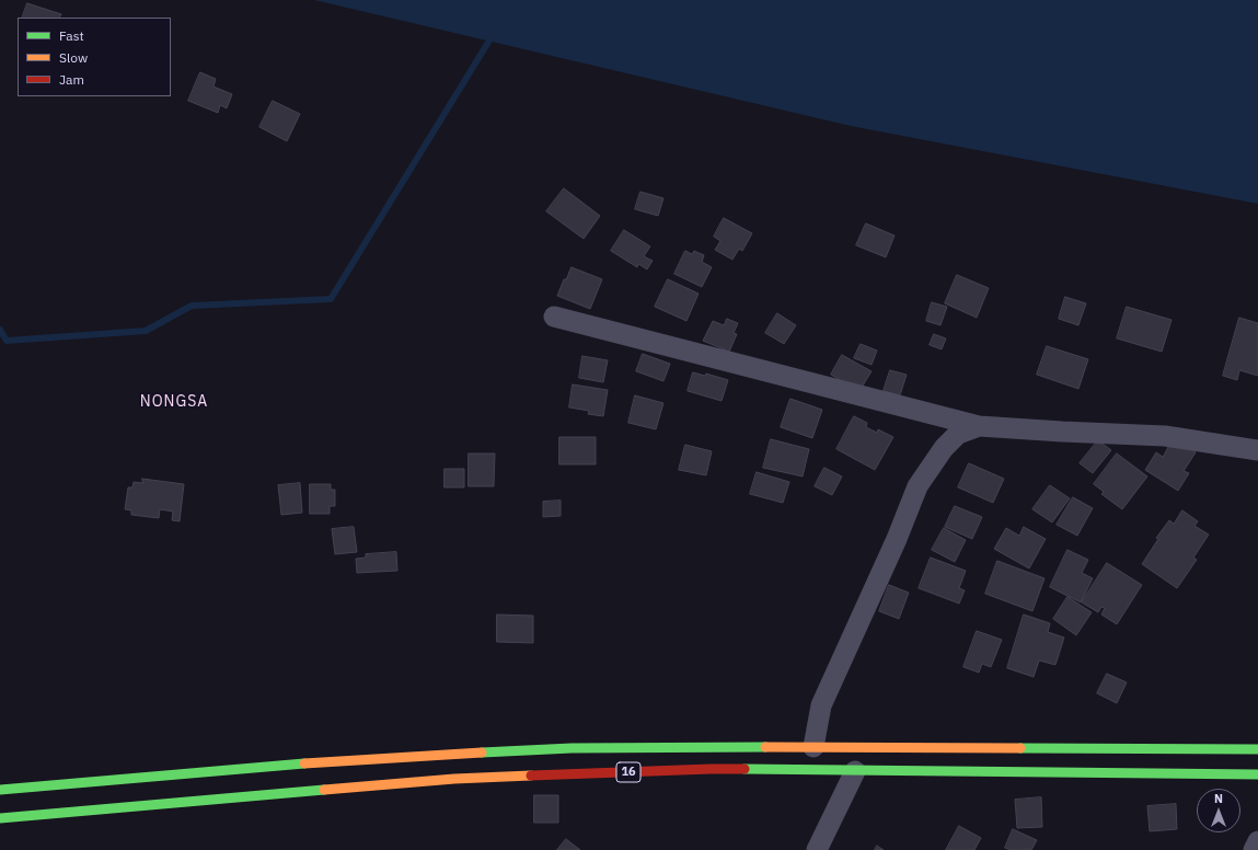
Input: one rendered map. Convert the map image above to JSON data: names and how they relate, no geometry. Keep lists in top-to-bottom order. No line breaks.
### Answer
{"streets":{"highway":["16"]},"districts":["NONGSA"],"legend":["Fast","Slow","Jam"],"north":"top"}
